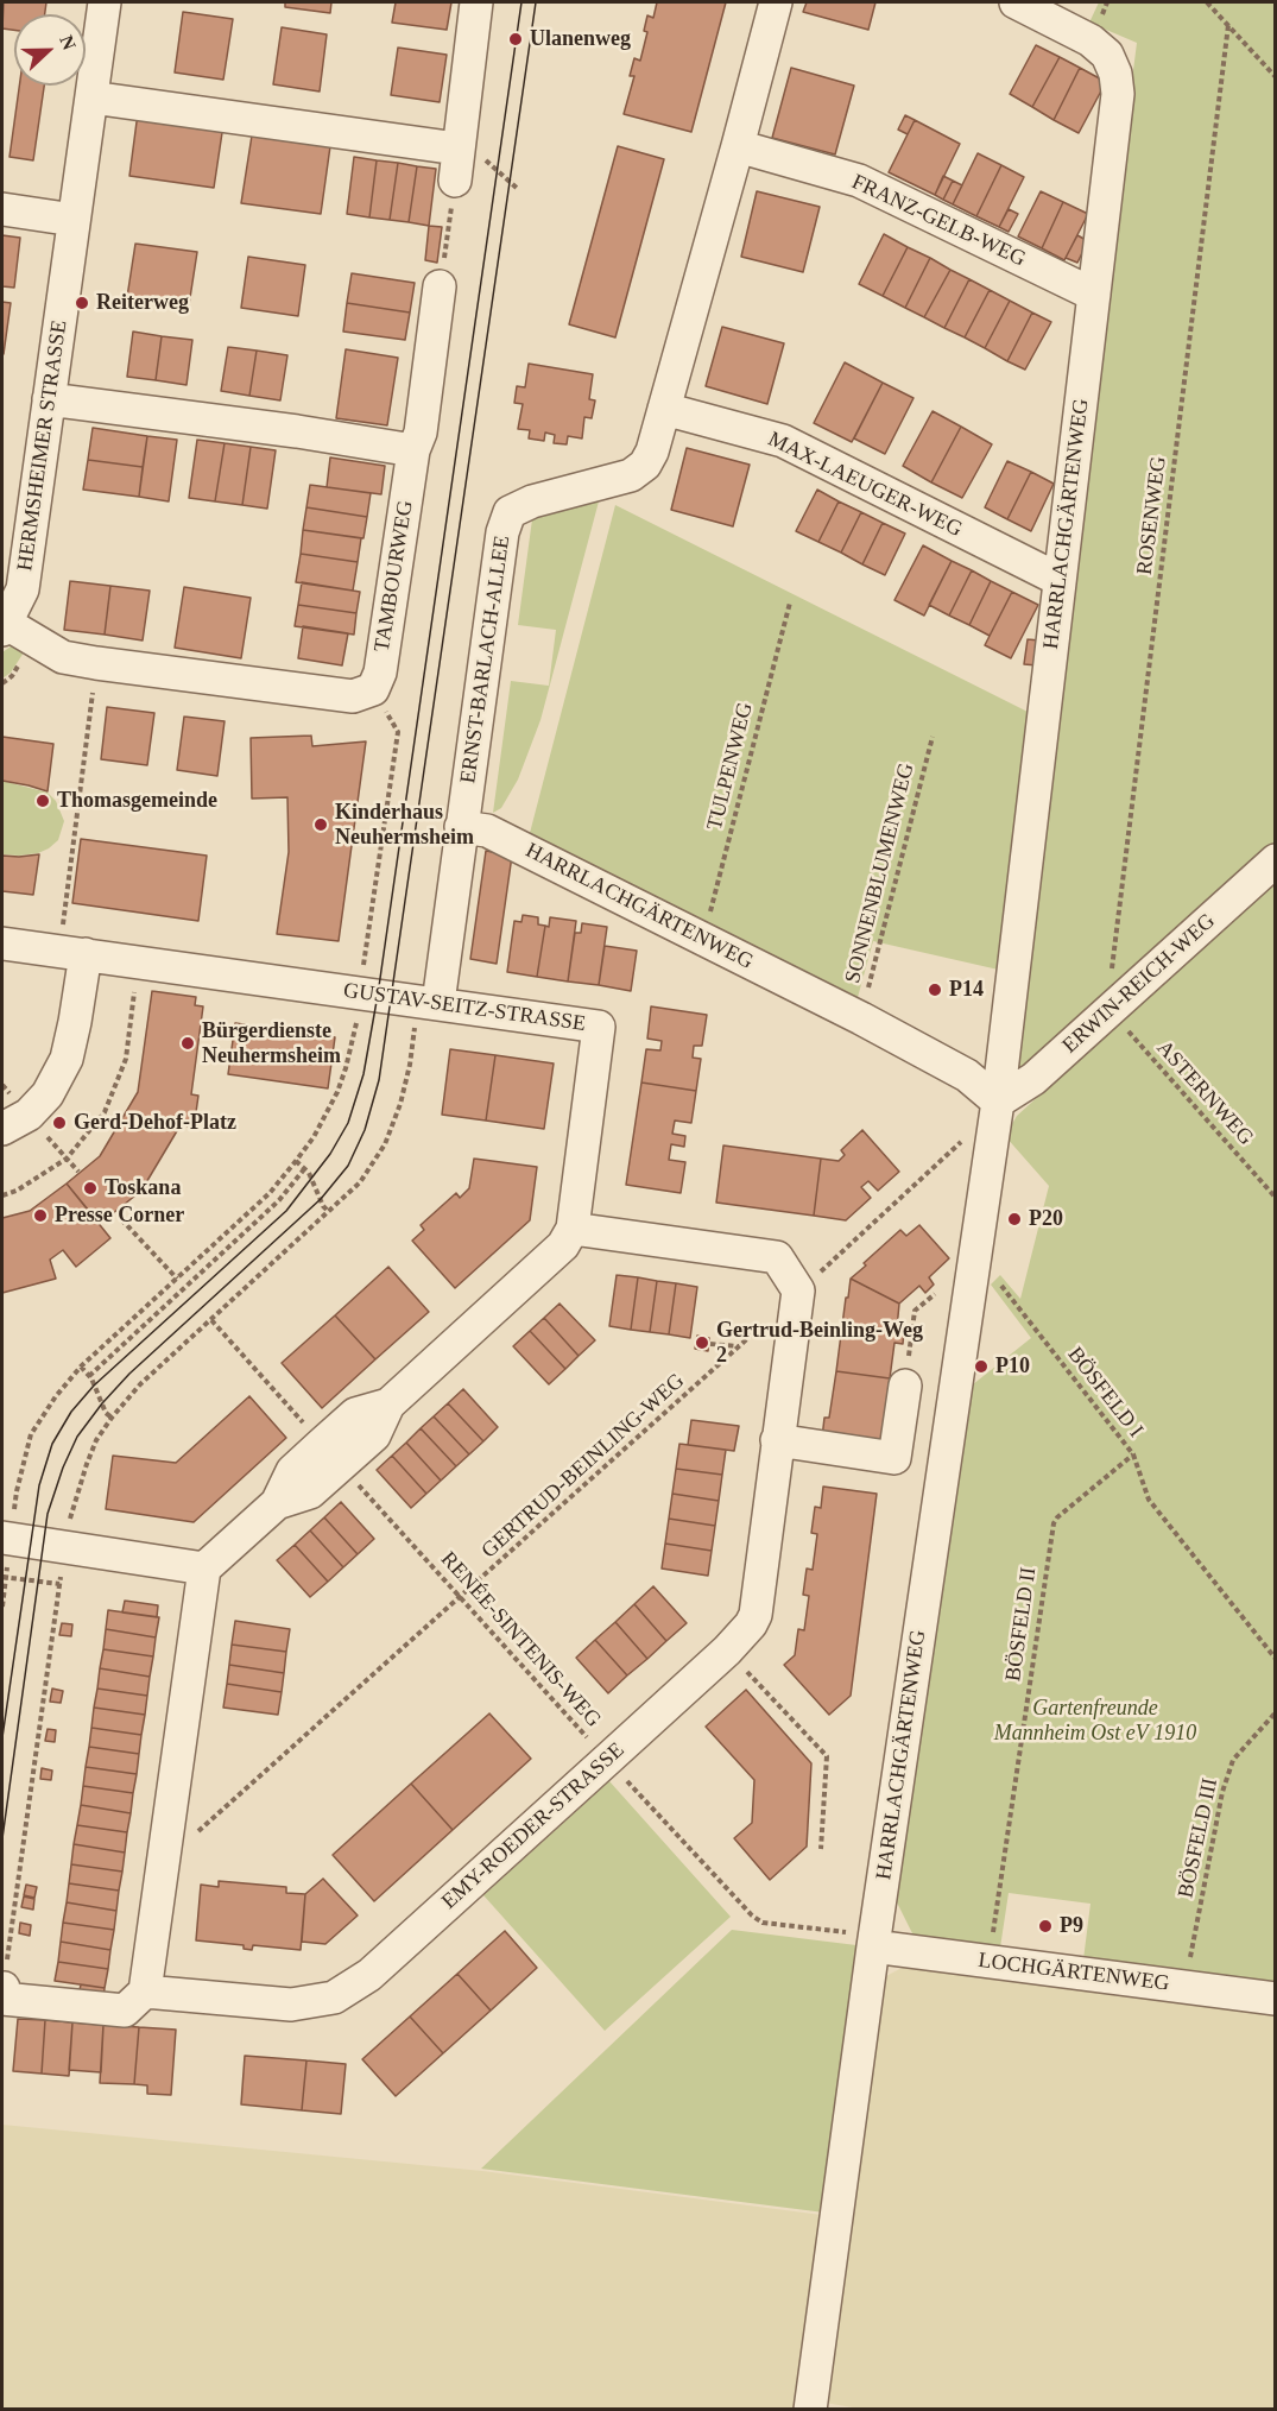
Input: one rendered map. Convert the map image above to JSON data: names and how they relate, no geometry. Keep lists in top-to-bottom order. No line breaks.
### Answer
{"streets":{"street":["FRANZ-GELB-WEG","HERMSHEIMER STRASSE","MAX-LAEUGER-WEG","HARRLACHGÄRTENWEG","TAMBOURWEG","ERNST-BARLACH-ALLEE","ERWIN-REICH-WEG","GUSTAV-SEITZ-STRASSE","EMY-ROEDER-STRASSE","LOCHGÄRTENWEG"],"path":["ROSENWEG","TULPENWEG","SONNENBLUMENWEG","ASTERNWEG","BÖSFELD I","GERTRUD-BEINLING-WEG","BÖSFELD II","RENÉE-SINTENIS-WEG","BÖSFELD III"]},"crossings":[["FRANZ-GELB-WEG","HARRLACHGÄRTENWEG"],["FRANZ-GELB-WEG","ERNST-BARLACH-ALLEE"],["MAX-LAEUGER-WEG","HARRLACHGÄRTENWEG"],["MAX-LAEUGER-WEG","ERNST-BARLACH-ALLEE"],["ROSENWEG","ERWIN-REICH-WEG"],["ROSENWEG","ASTERNWEG"],["HARRLACHGÄRTENWEG","ERNST-BARLACH-ALLEE"],["HARRLACHGÄRTENWEG","TULPENWEG"],["HARRLACHGÄRTENWEG","SONNENBLUMENWEG"],["HARRLACHGÄRTENWEG","ERWIN-REICH-WEG"],["HARRLACHGÄRTENWEG","BÖSFELD I"],["HARRLACHGÄRTENWEG","RENÉE-SINTENIS-WEG"],["HARRLACHGÄRTENWEG","LOCHGÄRTENWEG"],["ERNST-BARLACH-ALLEE","GUSTAV-SEITZ-STRASSE"],["ERWIN-REICH-WEG","ASTERNWEG"],["BÖSFELD I","BÖSFELD II"],["GERTRUD-BEINLING-WEG","RENÉE-SINTENIS-WEG"],["GERTRUD-BEINLING-WEG","EMY-ROEDER-STRASSE"],["BÖSFELD II","LOCHGÄRTENWEG"],["RENÉE-SINTENIS-WEG","EMY-ROEDER-STRASSE"],["RENÉE-SINTENIS-WEG","LOCHGÄRTENWEG"],["BÖSFELD III","LOCHGÄRTENWEG"]],"parks":["Gartenfreunde Mannheim Ost eV 1910"],"places":["Ulanenweg","Reiterweg","Thomasgemeinde","Kinderhaus Neuhermsheim","P14","Bürgerdienste Neuhermsheim","Gerd-Dehof-Platz","Toskana","Presse Corner","P20","Gertrud-Beinling-Weg 2","P10","P9"],"north":"right"}
